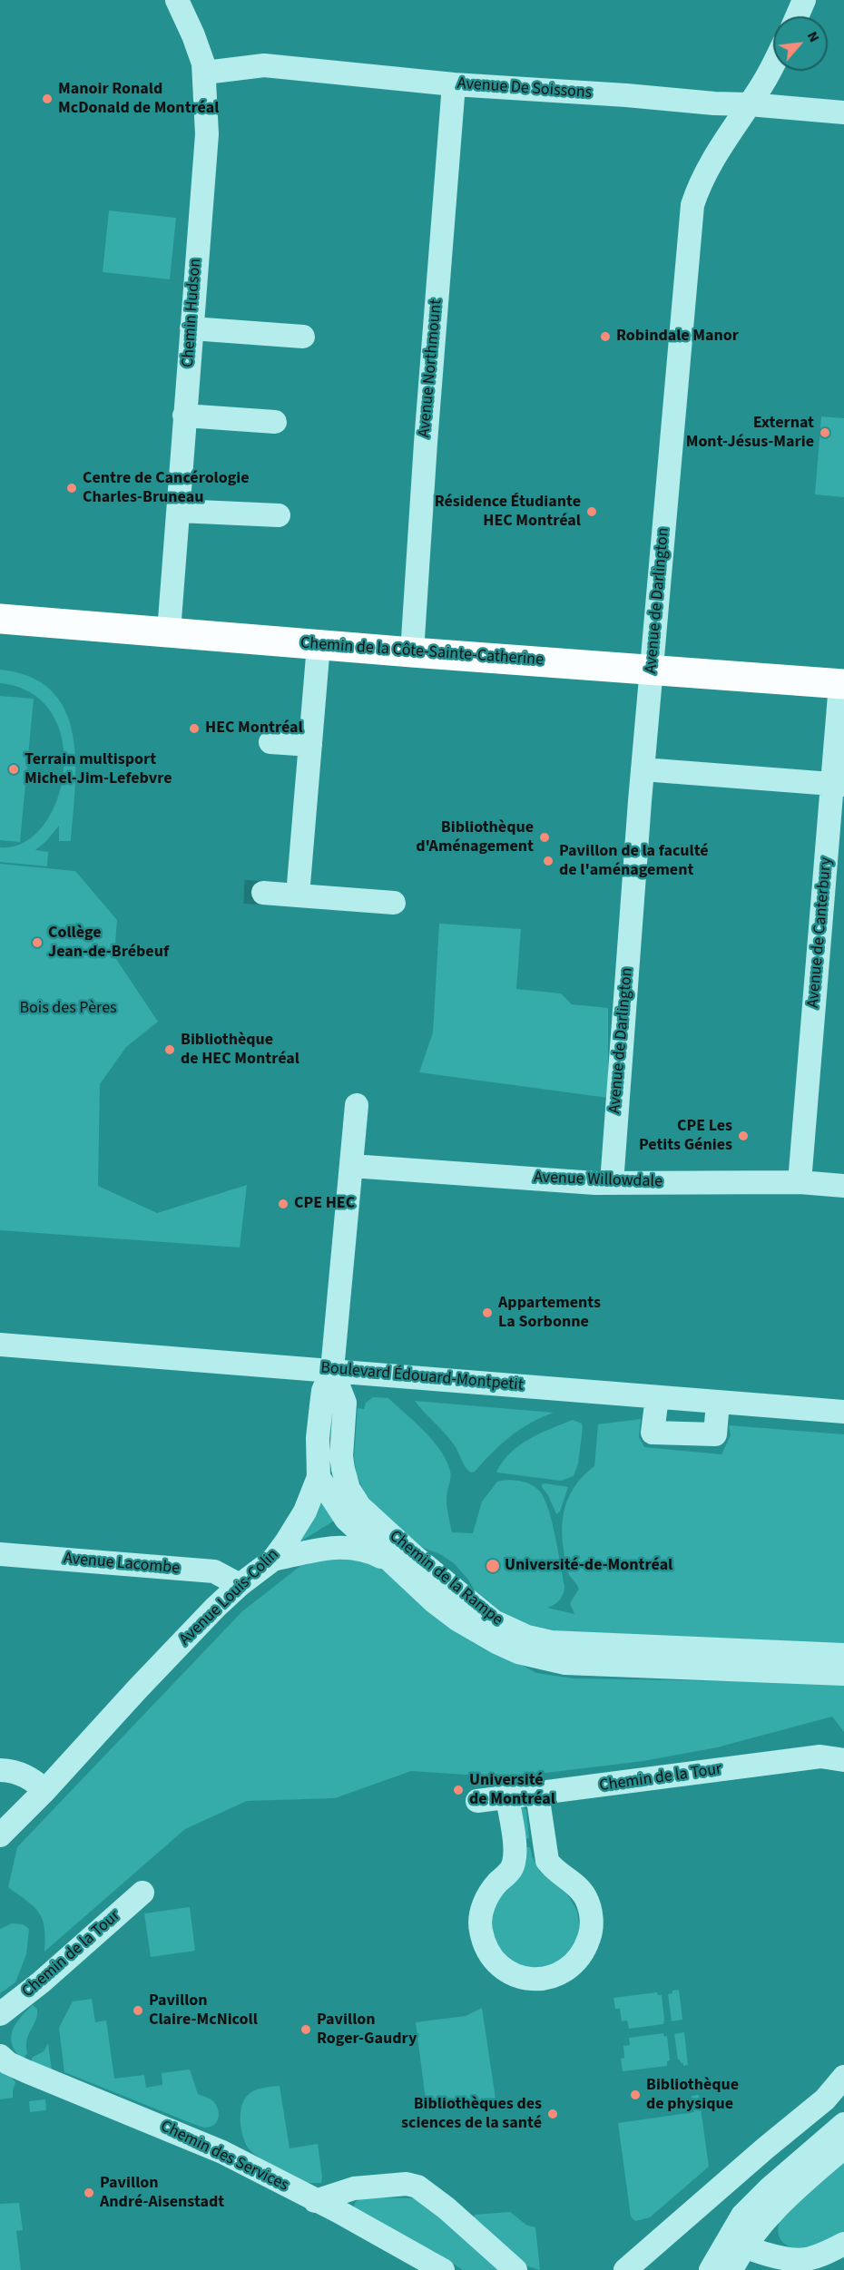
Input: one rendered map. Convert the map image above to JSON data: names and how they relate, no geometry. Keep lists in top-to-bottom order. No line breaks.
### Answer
{"streets":{"main road":["Chemin de la Côte-Sainte-Catherine"],"street":["Avenue De Soissons","Chemin Hudson","Avenue Northmount","Avenue de Darlington","Avenue de Canterbury","Avenue Willowdale","Boulevard Édouard-Montpetit","Avenue Lacombe","Chemin de la Rampe","Avenue Louis-Colin","Chemin de la Tour","Chemin des Services"]},"crossings":[["Avenue De Soissons","Chemin Hudson"],["Avenue De Soissons","Avenue Northmount"],["Avenue De Soissons","Avenue de Darlington"],["Chemin Hudson","Chemin de la Côte-Sainte-Catherine"],["Avenue Northmount","Chemin de la Côte-Sainte-Catherine"],["Avenue de Darlington","Chemin de la Côte-Sainte-Catherine"],["Avenue de Darlington","Avenue Willowdale"],["Chemin de la Côte-Sainte-Catherine","Avenue de Canterbury"],["Avenue de Canterbury","Avenue Willowdale"],["Avenue Willowdale","Avenue Louis-Colin"],["Boulevard Édouard-Montpetit","Chemin de la Rampe"],["Boulevard Édouard-Montpetit","Avenue Louis-Colin"],["Avenue Lacombe","Avenue Louis-Colin"],["Chemin de la Rampe","Avenue Louis-Colin"]],"parks":["Bois des Pères"],"places":["Manoir Ronald McDonald de Montréal","Robindale Manor","Externat Mont-Jésus-Marie","Centre de Cancérologie Charles-Bruneau","Résidence Étudiante HEC Montréal","HEC Montréal","Terrain multisport Michel-Jim-Lefebvre","Bibliothèque d'Aménagement","Pavillon de la faculté de l'aménagement","Collège Jean-de-Brébeuf","Bibliothèque de HEC Montréal","CPE Les Petits Génies","CPE HEC","Appartements La Sorbonne","Université-de-Montréal","Université de Montréal","Pavillon Claire-McNicoll","Pavillon Roger-Gaudry","Bibliothèque de physique","Bibliothèques des sciences de la santé","Pavillon André-Aisenstadt"],"north":"top right"}
